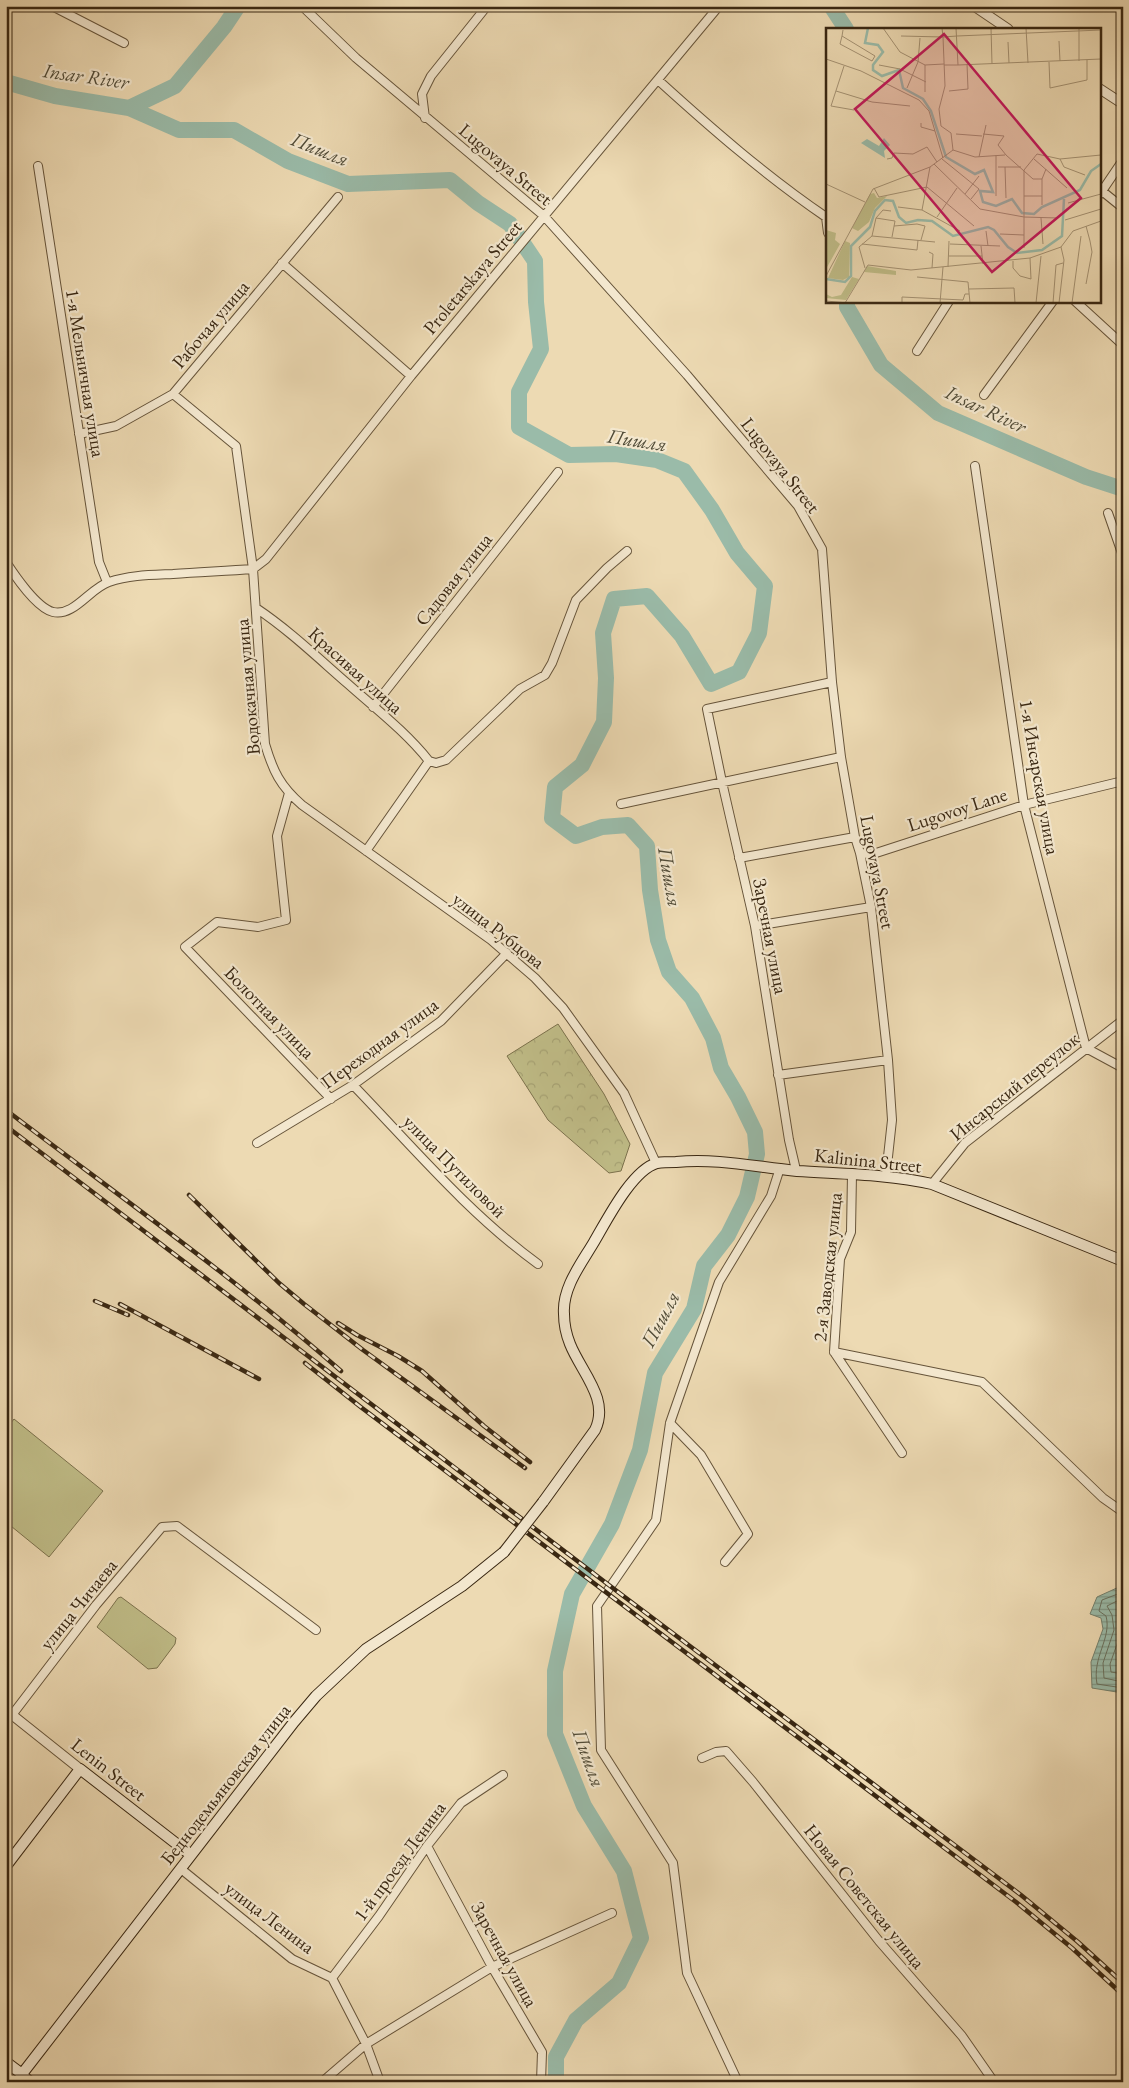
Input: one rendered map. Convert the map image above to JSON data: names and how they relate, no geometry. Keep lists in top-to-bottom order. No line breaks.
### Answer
{"streets":{"main road":["Kalinina Street","Lenin Street","Беднодемьяновская улица"],"street":["Lugovaya Street","Proletarskaya Street","Рабочая улица","1-я Мельничная улица","Садовая улица","Красивая улица","Водокачная улица","1-я Инсарская улица","Lugovoy Lane","улица Рубцова","Заречная улица","Болотная улица","Переходная улица","Инсарский переулок","улица Путиловой","2-я Заводская улица","улица Чичаева","1-й проезд Ленина","Новая Советская улица","улица Ленина"]},"crossings":[["Lugovaya Street","Proletarskaya Street"],["Lugovaya Street","Lugovoy Lane"],["Lugovaya Street","Заречная улица"],["Lugovaya Street","Kalinina Street"],["Proletarskaya Street","Водокачная улица"],["Рабочая улица","1-я Мельничная улица"],["Рабочая улица","Водокачная улица"],["Садовая улица","Красивая улица"],["Красивая улица","Водокачная улица"],["Водокачная улица","улица Рубцова"],["Водокачная улица","Болотная улица"],["1-я Инсарская улица","Lugovoy Lane"],["1-я Инсарская улица","Инсарский переулок"],["улица Рубцова","Болотная улица"],["улица Рубцова","Переходная улица"],["улица Рубцова","Kalinina Street"],["улица Рубцова","Беднодемьяновская улица"],["Заречная улица","Kalinina Street"],["Заречная улица","1-й проезд Ленина"],["Болотная улица","Переходная улица"],["Переходная улица","улица Путиловой"],["Инсарский переулок","Kalinina Street"],["Kalinina Street","2-я Заводская улица"],["Kalinina Street","Беднодемьяновская улица"],["улица Чичаева","Lenin Street"],["Lenin Street","Беднодемьяновская улица"],["Беднодемьяновская улица","улица Ленина"],["1-й проезд Ленина","улица Ленина"]],"water":["Insar River","Пишля"]}
